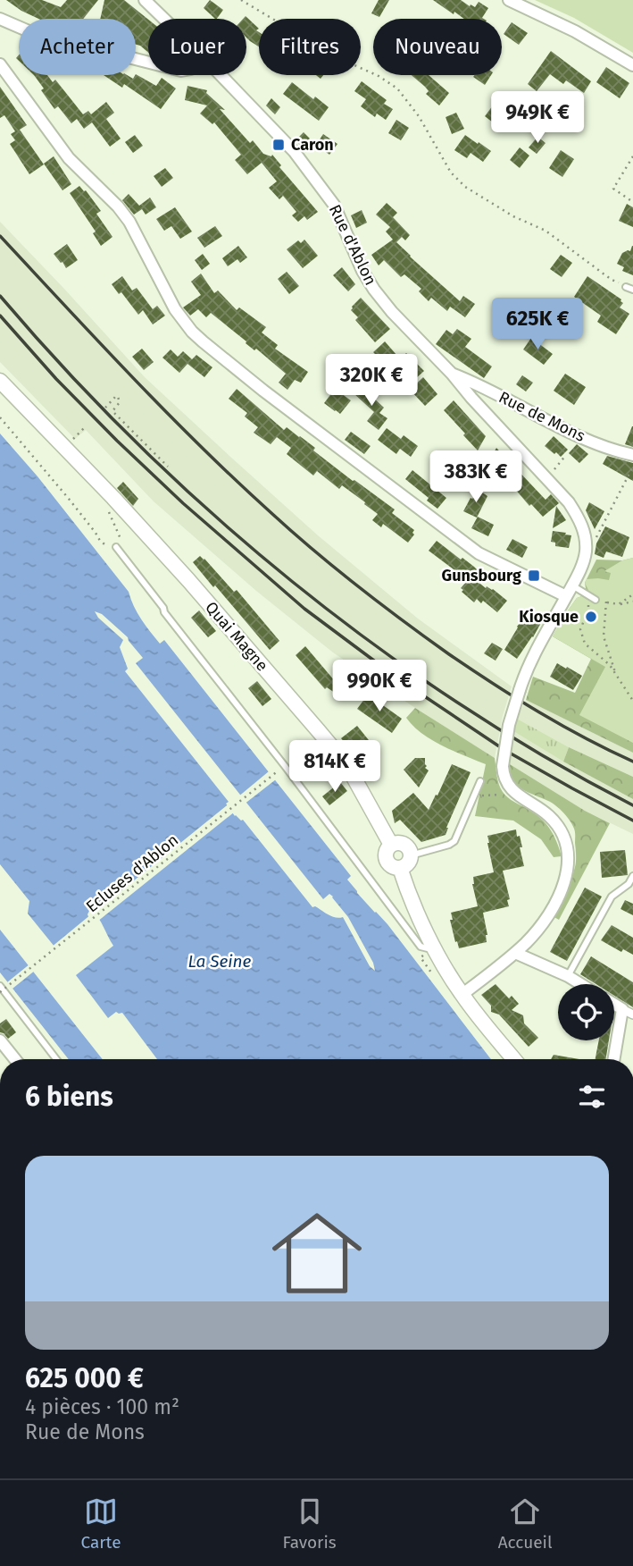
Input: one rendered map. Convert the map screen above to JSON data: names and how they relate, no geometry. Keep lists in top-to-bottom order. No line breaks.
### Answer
{"streets":{"main road":["Quai Magne"],"street":["Rue d'Ablon","Rue de Mons"],"path":["Ecluses d'Ablon"]},"crossings":[["Rue d'Ablon","Rue de Mons"]],"water":["La Seine"],"places":{"transit":["Caron","Gunsbourg"],"other":["Kiosque"]},"page":{"chip":["Acheter","Louer","Filtres","Nouveau"],"price":["949K €","625K €","320K €","383K €","990K €","814K €"],"heading":"6 biens","list":[{"name":"625 000 €","note":"4 pièces · 100 m² · Rue de Mons"}],"tabs":["Carte","Favoris","Accueil"]}}
